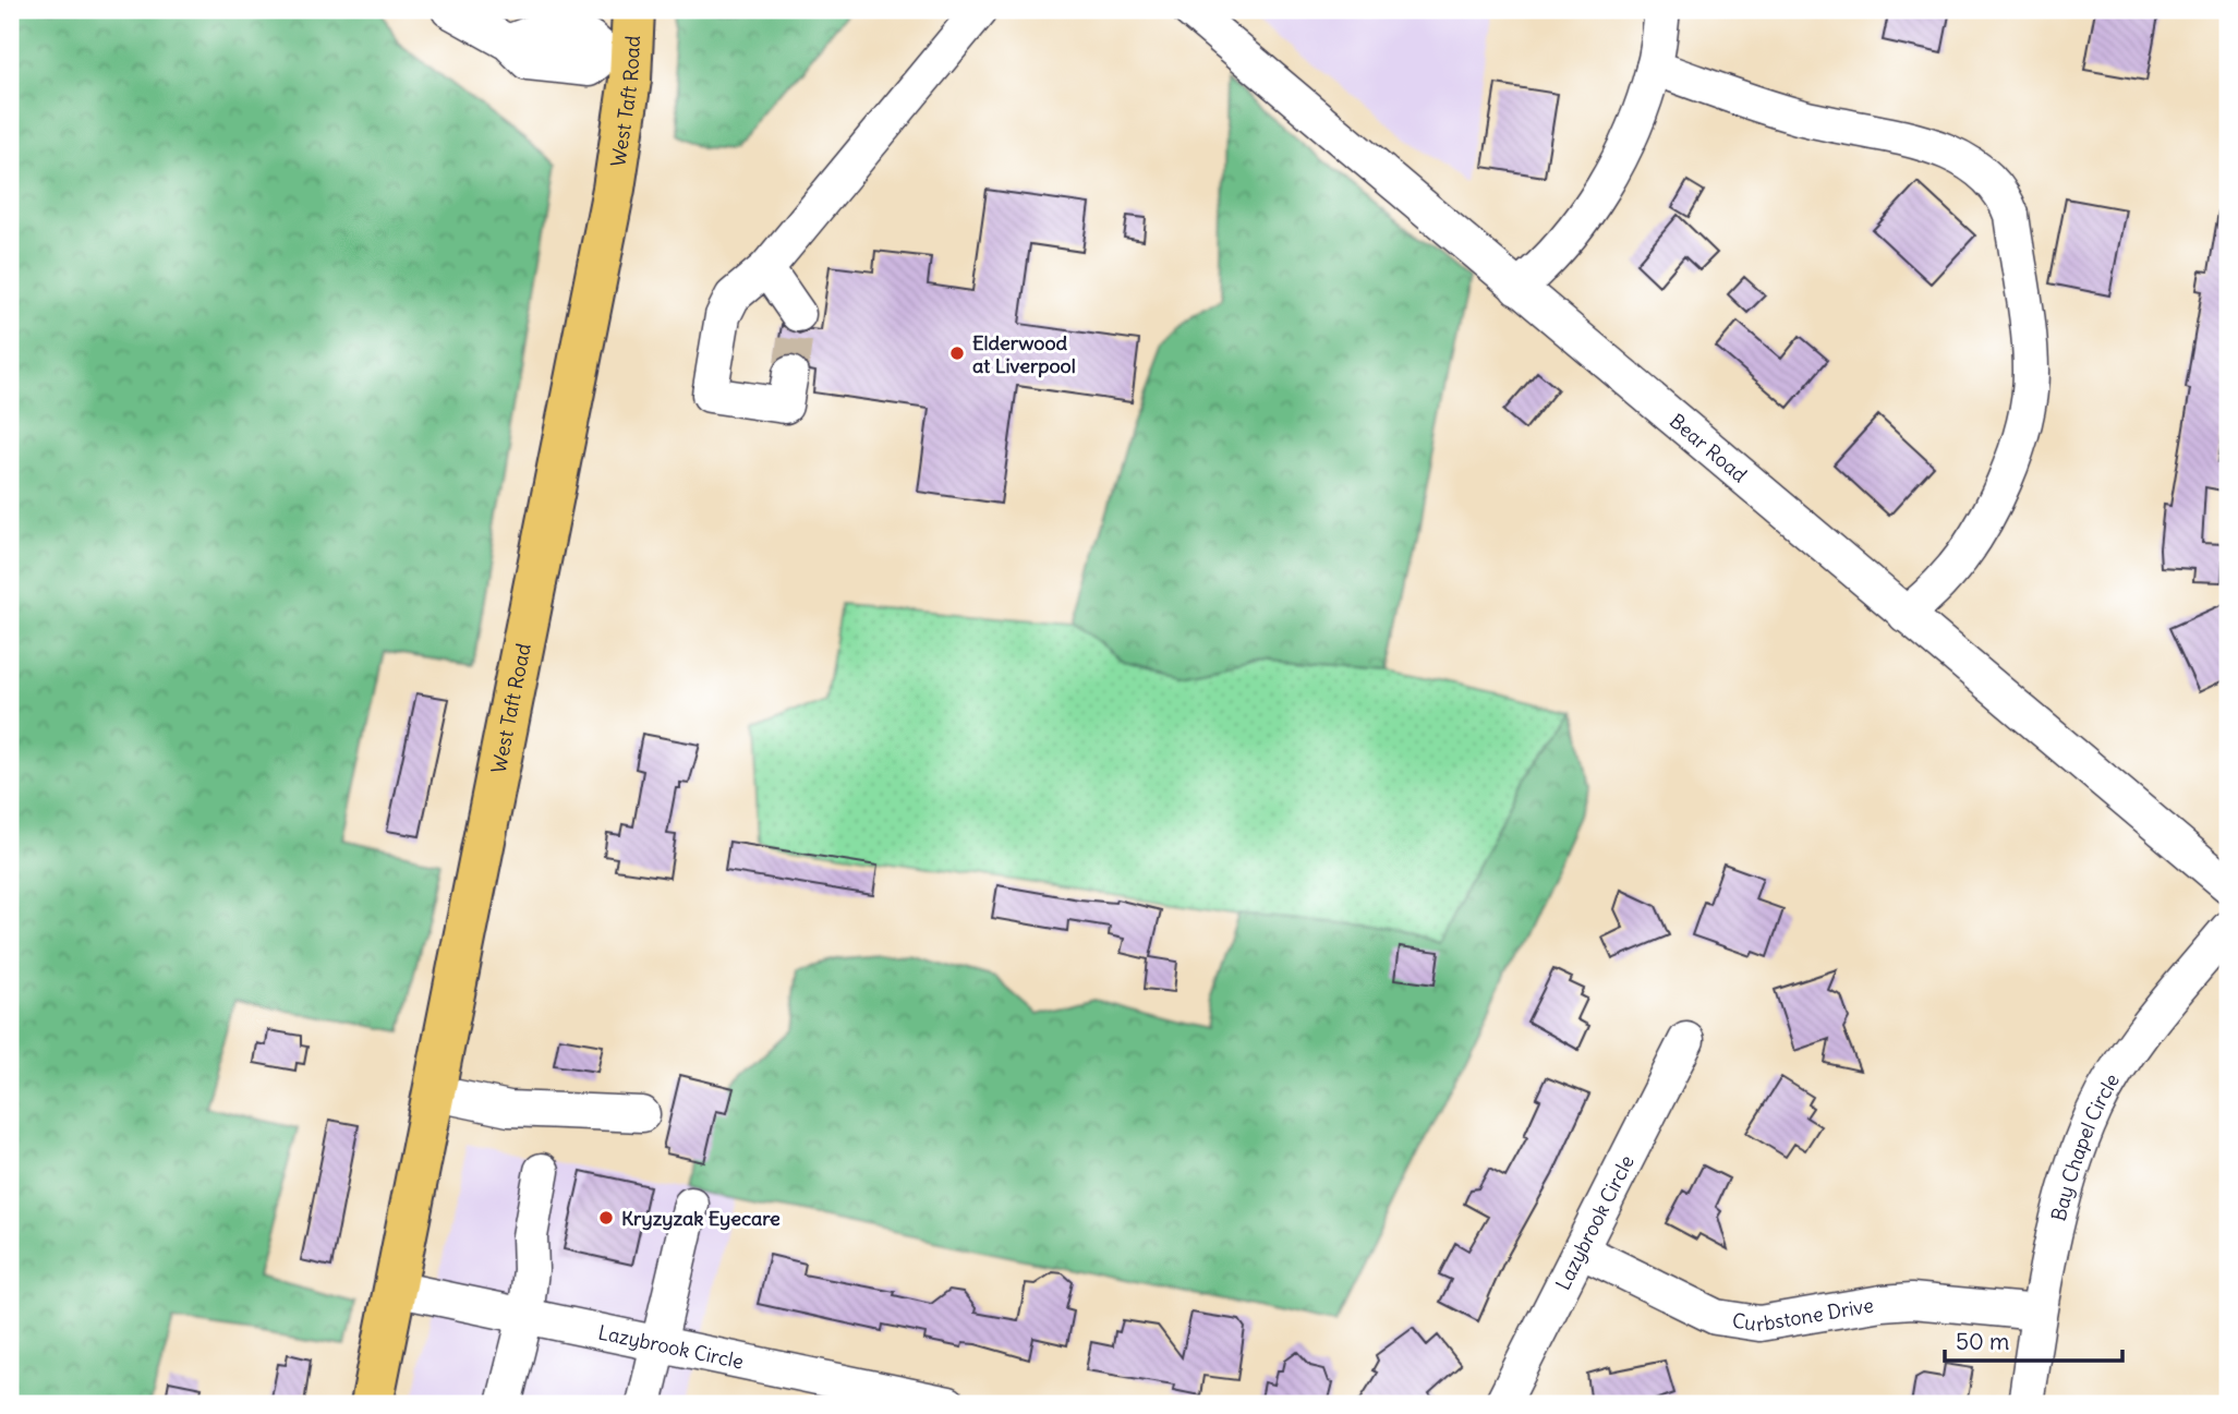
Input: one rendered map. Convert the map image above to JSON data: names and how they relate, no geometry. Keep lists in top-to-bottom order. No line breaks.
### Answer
{"streets":{"main road":["West Taft Road"],"street":["Bear Road","Bay Chapel Circle","Lazybrook Circle","Curbstone Drive"]},"crossings":[["West Taft Road","Lazybrook Circle"],["Bay Chapel Circle","Curbstone Drive"],["Lazybrook Circle","Curbstone Drive"]],"places":["Elderwood at Liverpool","Kryzyzak Eyecare"],"scale_bar":"50 m"}
